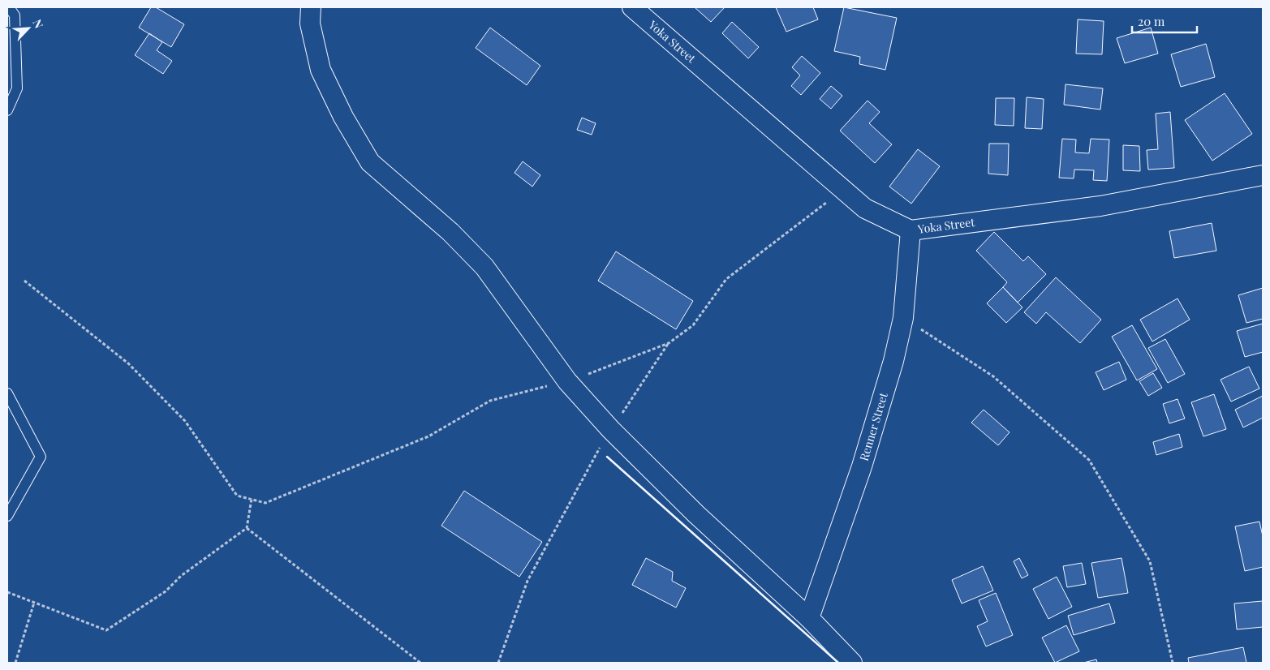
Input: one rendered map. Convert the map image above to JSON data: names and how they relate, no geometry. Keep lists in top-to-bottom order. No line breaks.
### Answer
{"streets":{"street":["Yoka Street","Renner Street"]},"crossings":[["Yoka Street","Renner Street"]],"scale_bar":"20 m","north":"top right"}
